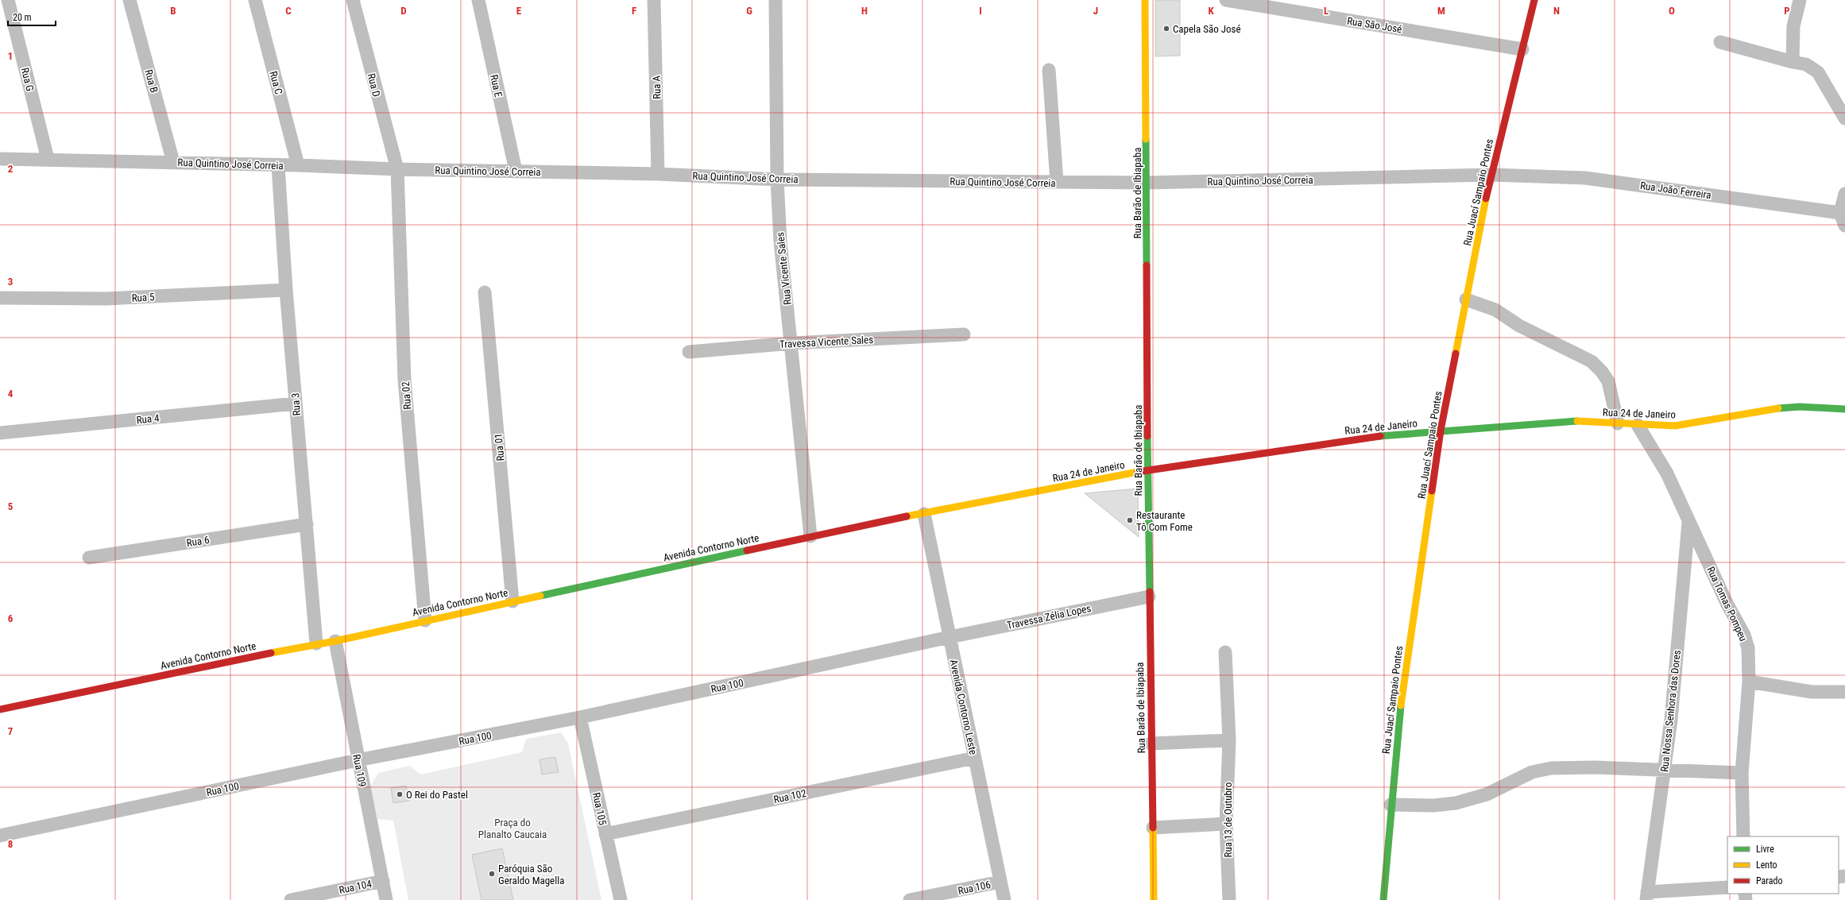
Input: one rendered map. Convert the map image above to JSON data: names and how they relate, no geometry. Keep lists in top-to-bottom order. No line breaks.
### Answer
{"streets":{"street":["Rua São José","Rua G","Rua B","Rua C","Rua D","Rua E","Rua A","Rua Quintino José Correia","Rua João Ferreira","Rua Juací Sampaio Pontes","Rua Barão de Ibiapaba","Rua Vicente Sales","Rua 5","Travessa Vicente Sales","Rua 02","Rua 3","Rua 24 de Janeiro","Rua 4","Rua 01","Rua 6","Avenida Contorno Norte","Rua Tomas Pompeu","Travessa Zélia Lopes","Rua 100","Avenida Contorno Leste","Rua Nossa Senhora das Dores","Rua 109","Rua 102","Rua 105","Rua 13 de Outubro","Rua 104","Rua 106"]},"crossings":[["Rua São José","Rua Juací Sampaio Pontes"],["Rua G","Rua Quintino José Correia"],["Rua B","Rua Quintino José Correia"],["Rua C","Rua Quintino José Correia"],["Rua D","Rua Quintino José Correia"],["Rua D","Rua 02"],["Rua E","Rua Quintino José Correia"],["Rua A","Rua Quintino José Correia"],["Rua Quintino José Correia","Rua João Ferreira"],["Rua Quintino José Correia","Rua Juací Sampaio Pontes"],["Rua Quintino José Correia","Rua Barão de Ibiapaba"],["Rua Quintino José Correia","Rua Vicente Sales"],["Rua Quintino José Correia","Rua 02"],["Rua Quintino José Correia","Rua 3"],["Rua João Ferreira","Rua Juací Sampaio Pontes"],["Rua Juací Sampaio Pontes","Rua 24 de Janeiro"],["Rua Barão de Ibiapaba","Rua 24 de Janeiro"],["Rua Barão de Ibiapaba","Travessa Zélia Lopes"],["Rua Vicente Sales","Travessa Vicente Sales"],["Rua Vicente Sales","Avenida Contorno Norte"],["Rua 5","Rua 3"],["Rua 02","Avenida Contorno Norte"],["Rua 3","Rua 4"],["Rua 3","Rua 6"],["Rua 3","Avenida Contorno Norte"],["Rua 24 de Janeiro","Avenida Contorno Norte"],["Rua 24 de Janeiro","Rua Tomas Pompeu"],["Rua 24 de Janeiro","Avenida Contorno Leste"],["Rua 01","Avenida Contorno Norte"],["Avenida Contorno Norte","Avenida Contorno Leste"],["Avenida Contorno Norte","Rua 109"],["Rua Tomas Pompeu","Rua Nossa Senhora das Dores"],["Travessa Zélia Lopes","Rua 100"],["Travessa Zélia Lopes","Avenida Contorno Leste"],["Rua 100","Avenida Contorno Leste"],["Rua 100","Rua 109"],["Rua 100","Rua 105"],["Avenida Contorno Leste","Rua 102"],["Avenida Contorno Leste","Rua 106"],["Rua 109","Rua 104"],["Rua 102","Rua 105"]],"parks":["Praça do Planalto Caucaia"],"places":["Capela São José","Restaurante Tô Com Fome","O Rei do Pastel","Paróquia São Geraldo Magella"],"legend":["Livre","Lento","Parado"],"scale_bar":"20 m","grid":{"columns":["B","C","D","E","F","G","H","I","J","K","L","M","N","O","P"],"rows":["1","2","3","4","5","6","7","8"]}}
